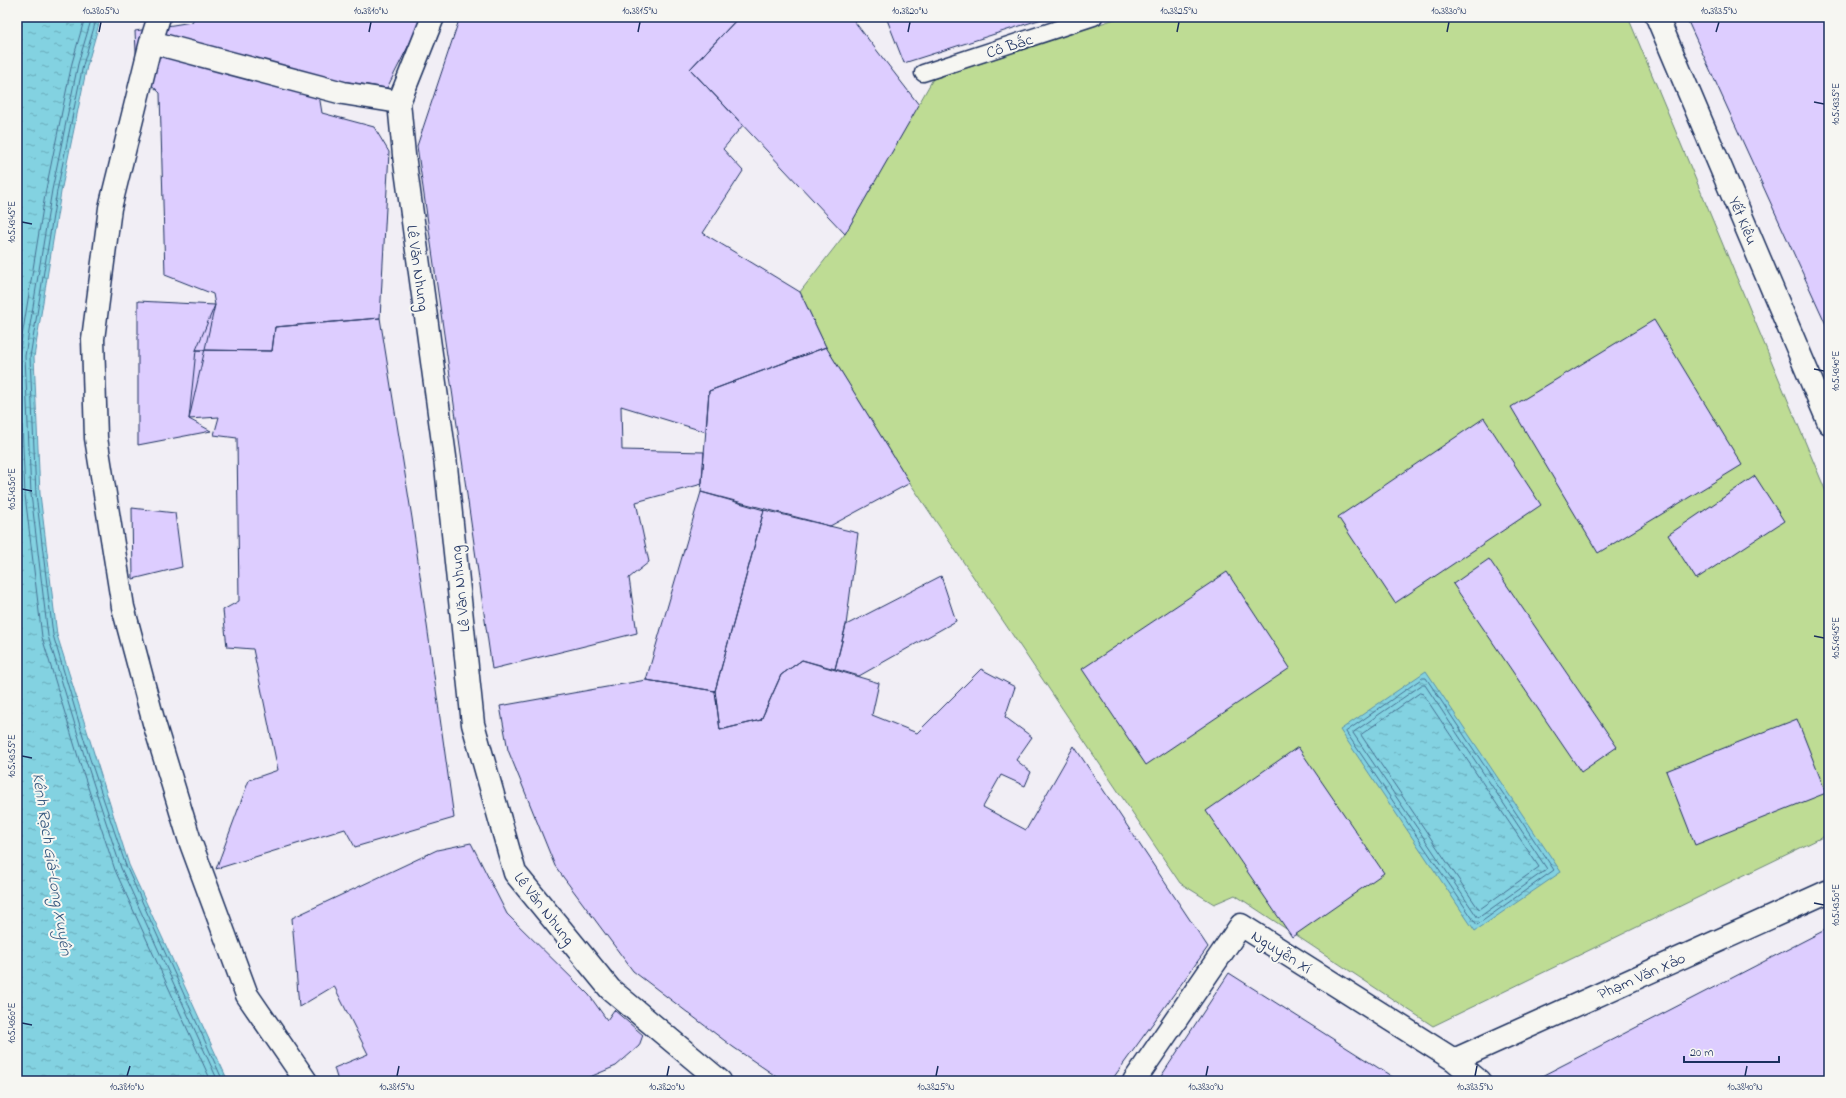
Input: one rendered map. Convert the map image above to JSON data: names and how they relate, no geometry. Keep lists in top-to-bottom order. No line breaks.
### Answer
{"streets":{"street":["Yết Kiêu","Lê Văn Nhung","Nguyễn Xí","Phạm Văn Xảo"],"lane":["Cô Bắc"]},"crossings":[["Nguyễn Xí","Phạm Văn Xảo"]],"water":["Kênh Rạch Giá-Long Xuyên"],"scale_bar":"20 m","coordinates":["10.3805°N","10.3810°N","10.3815°N","10.3820°N","10.3825°N","10.3830°N","10.3835°N","105.4335°E","105.4345°E","105.4340°E","105.4350°E","105.4355°E","105.4360°E","10.3840°N"]}
